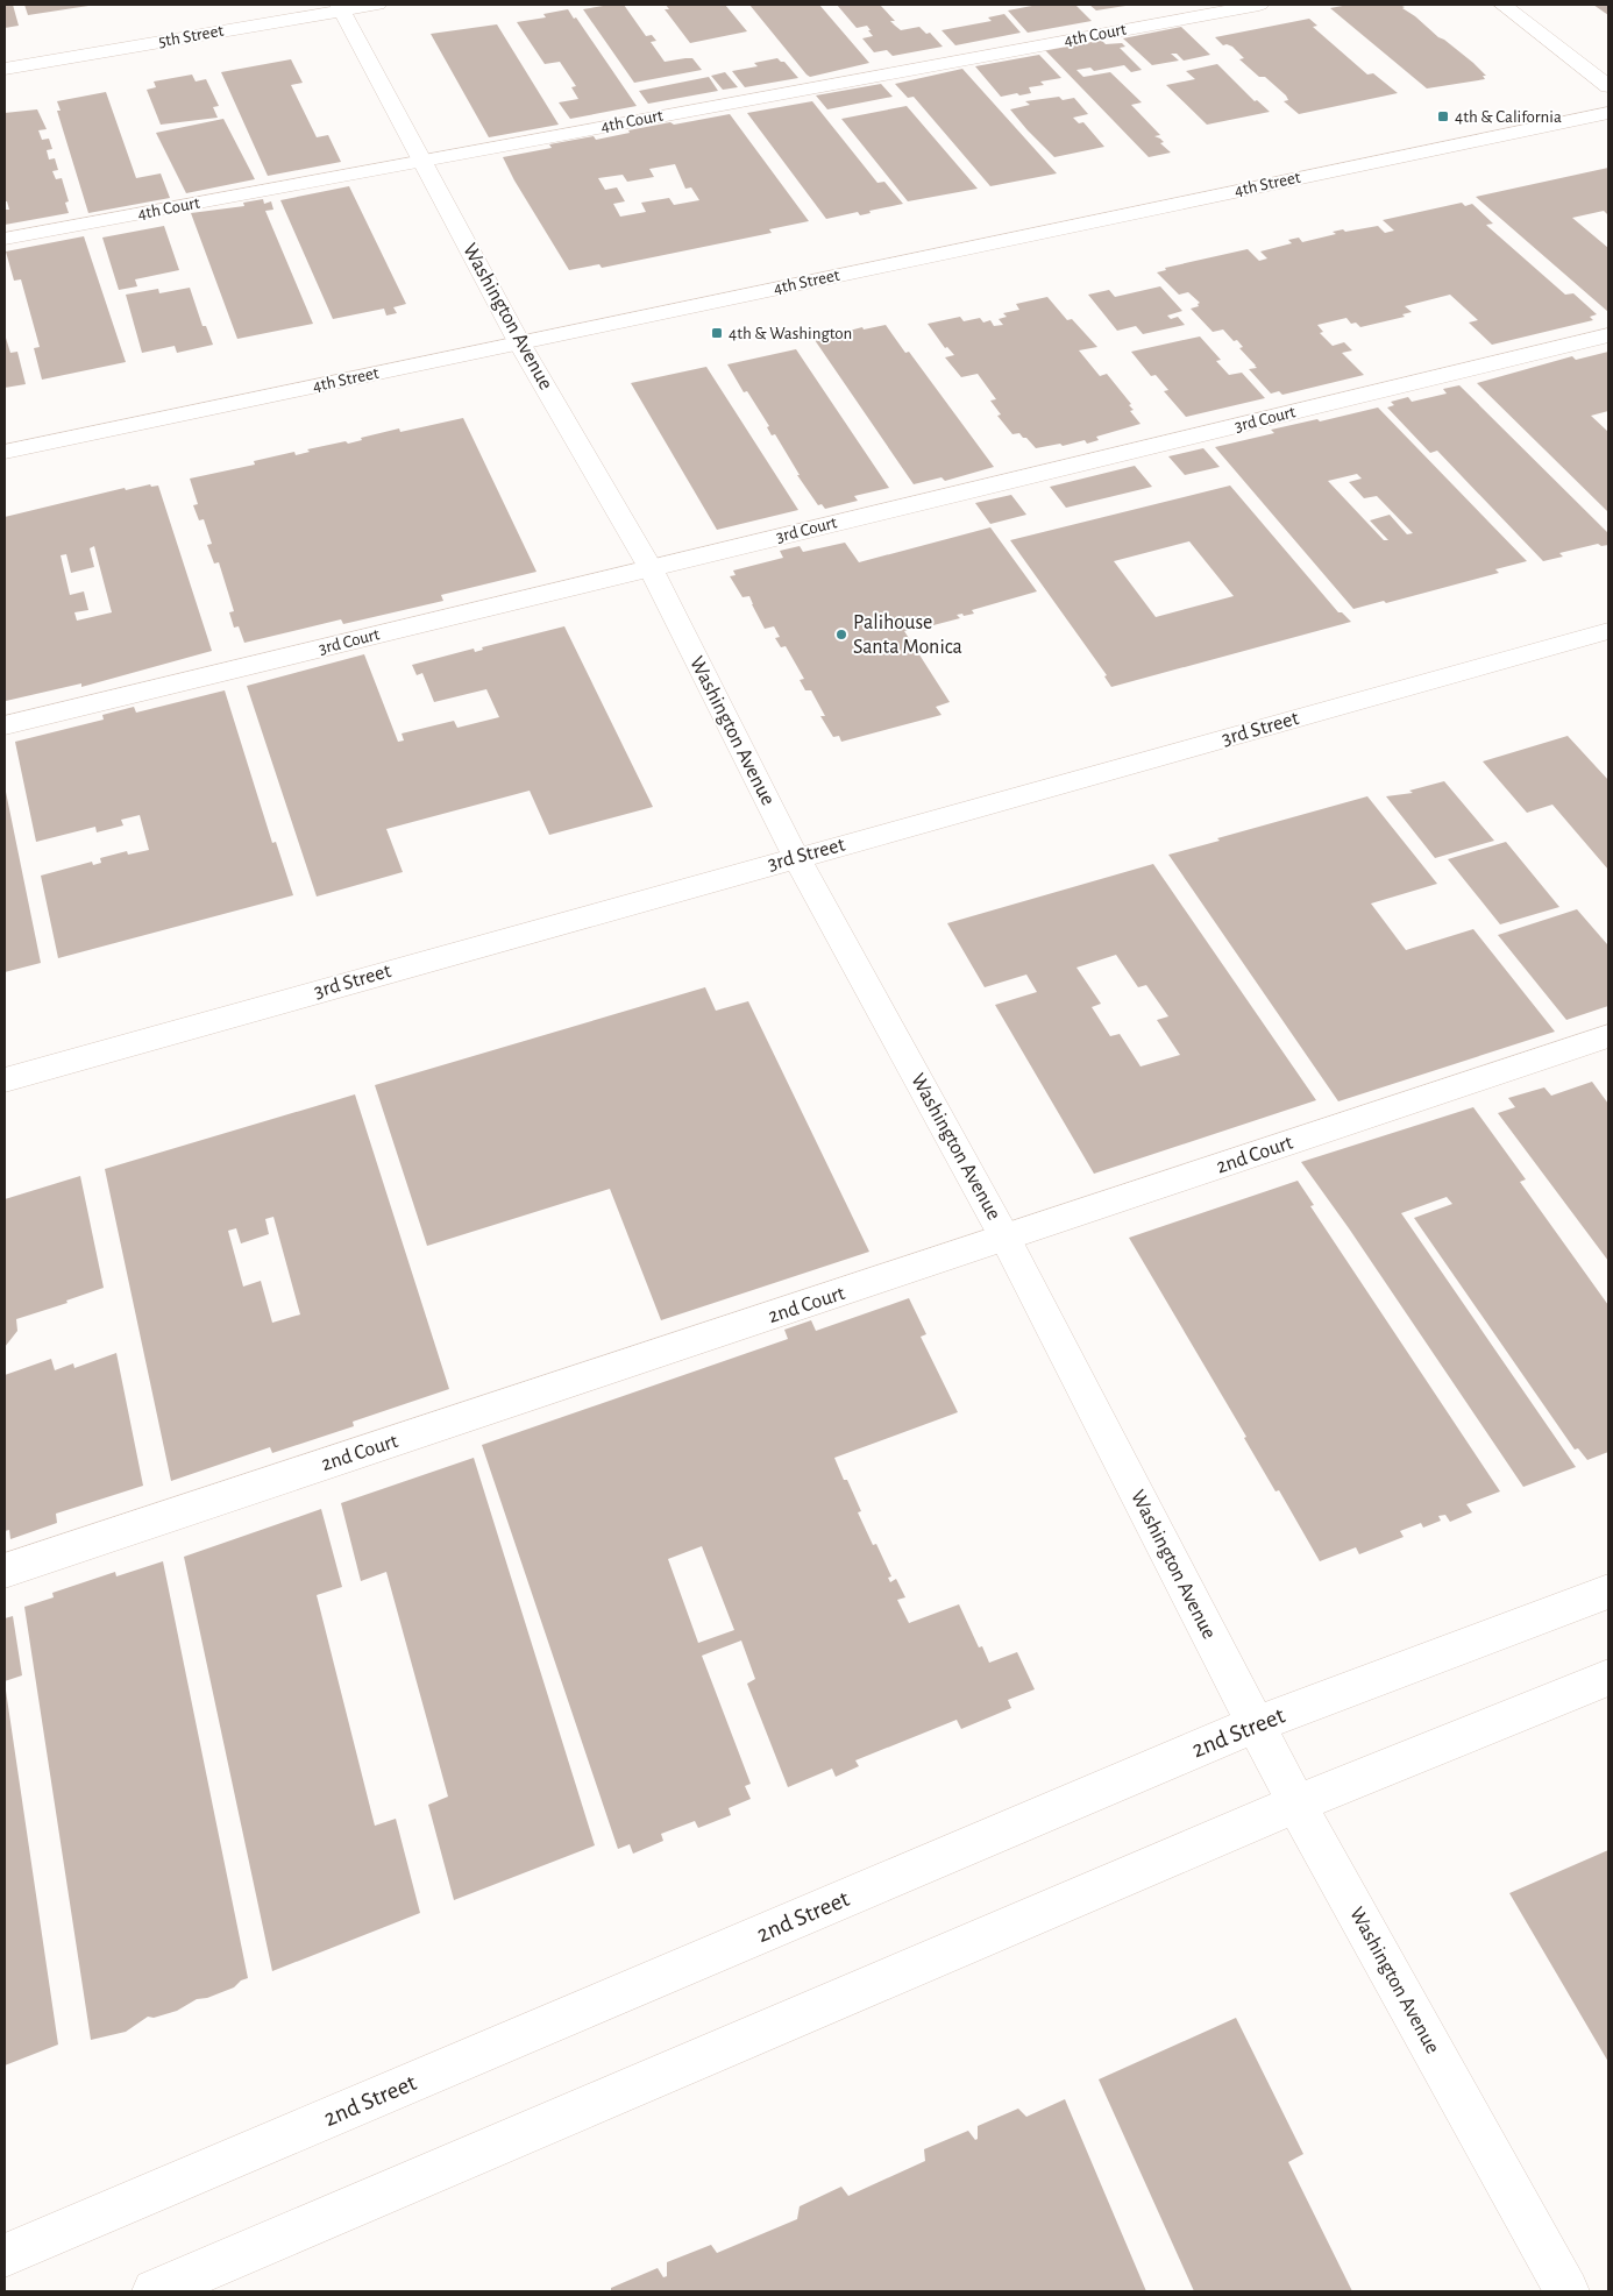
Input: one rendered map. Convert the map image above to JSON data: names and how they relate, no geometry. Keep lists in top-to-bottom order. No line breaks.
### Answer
{"streets":{"street":["4th Court","5th Street","4th Street","Washington Avenue","3rd Court","3rd Street","2nd Court","2nd Street"]},"crossings":[["4th Court","Washington Avenue"],["5th Street","Washington Avenue"],["4th Street","Washington Avenue"],["Washington Avenue","3rd Court"],["Washington Avenue","3rd Street"],["Washington Avenue","2nd Court"],["Washington Avenue","2nd Street"]],"places":{"transit":["4th & California","4th & Washington"],"other":["Palihouse Santa Monica"]}}
